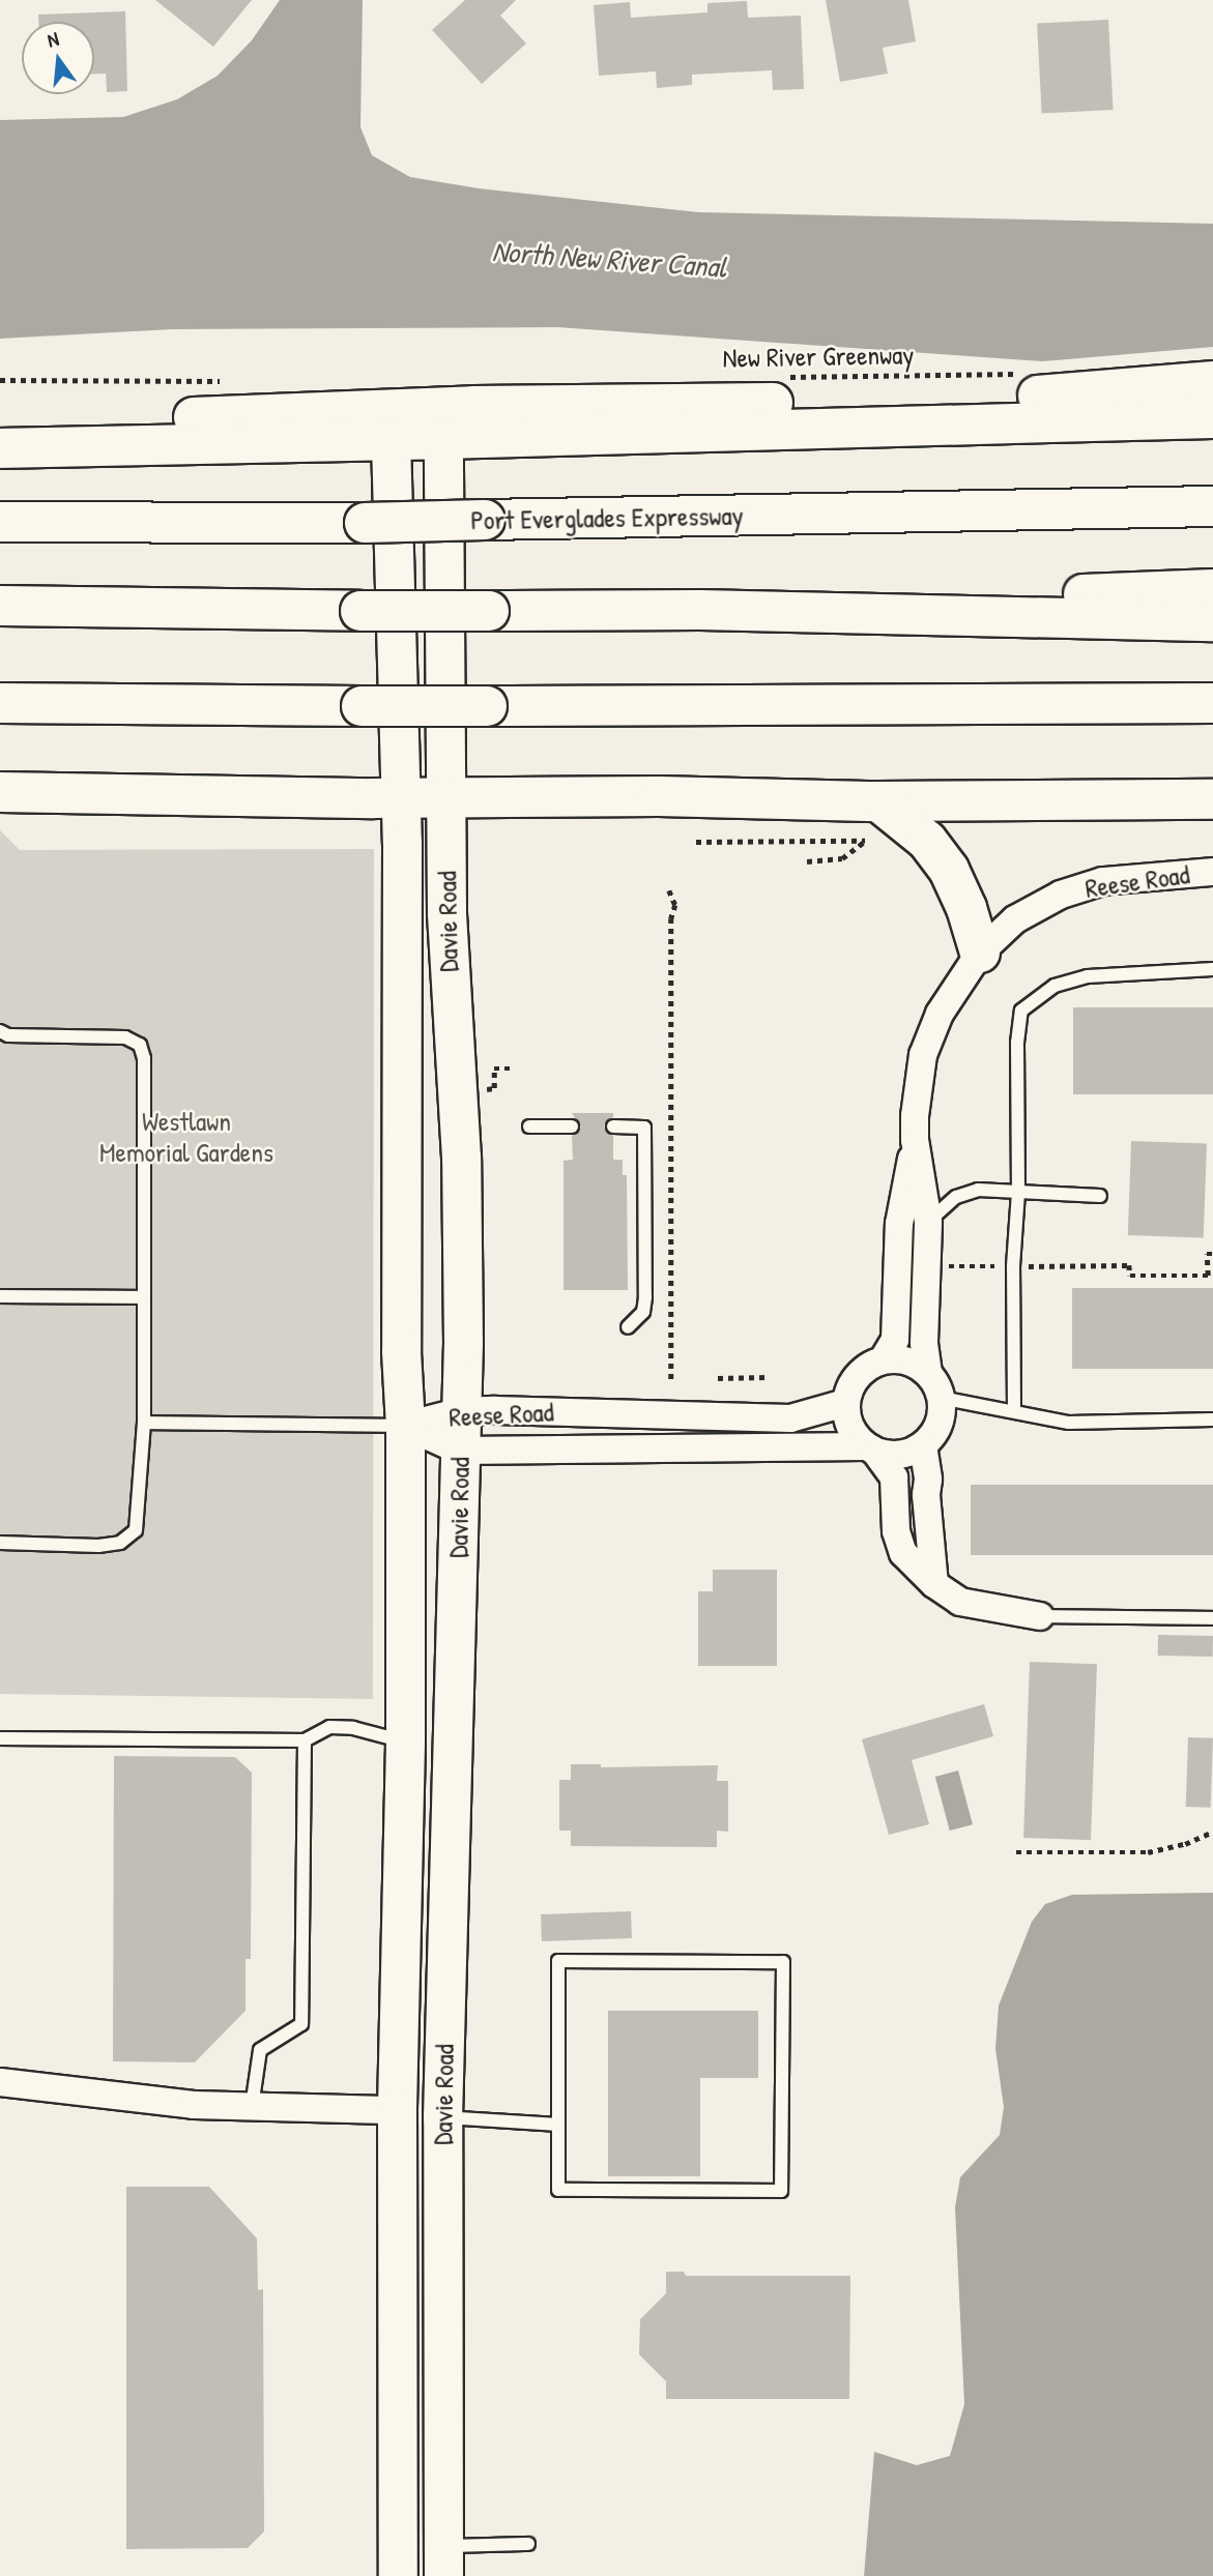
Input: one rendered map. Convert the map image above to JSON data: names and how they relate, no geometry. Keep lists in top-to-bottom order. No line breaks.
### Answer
{"streets":{"main road":["Port Everglades Expressway","Davie Road"],"street":["Reese Road"],"path":["New River Greenway"]},"crossings":[["Reese Road","Davie Road"]],"water":["North New River Canal"],"parks":["Westlawn Memorial Gardens"],"north":"top"}
